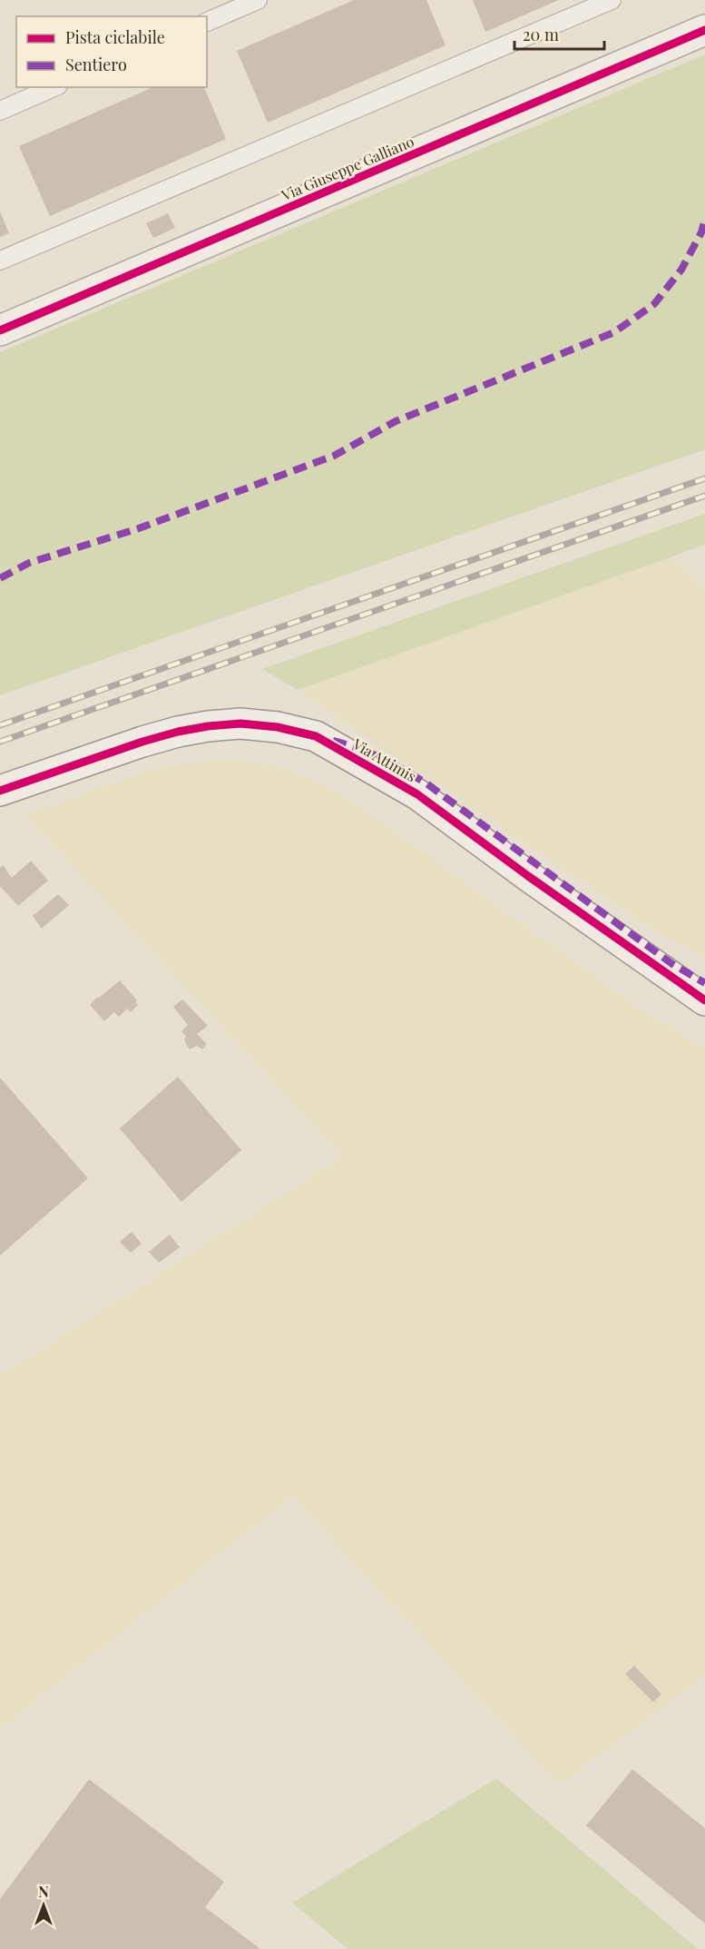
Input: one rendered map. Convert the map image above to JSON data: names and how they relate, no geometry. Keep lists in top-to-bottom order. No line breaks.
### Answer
{"streets":{"street":["Via Giuseppe Galliano","Via Attimis"]},"legend":["Pista ciclabile","Sentiero"],"scale_bar":"20 m","north":"top"}
